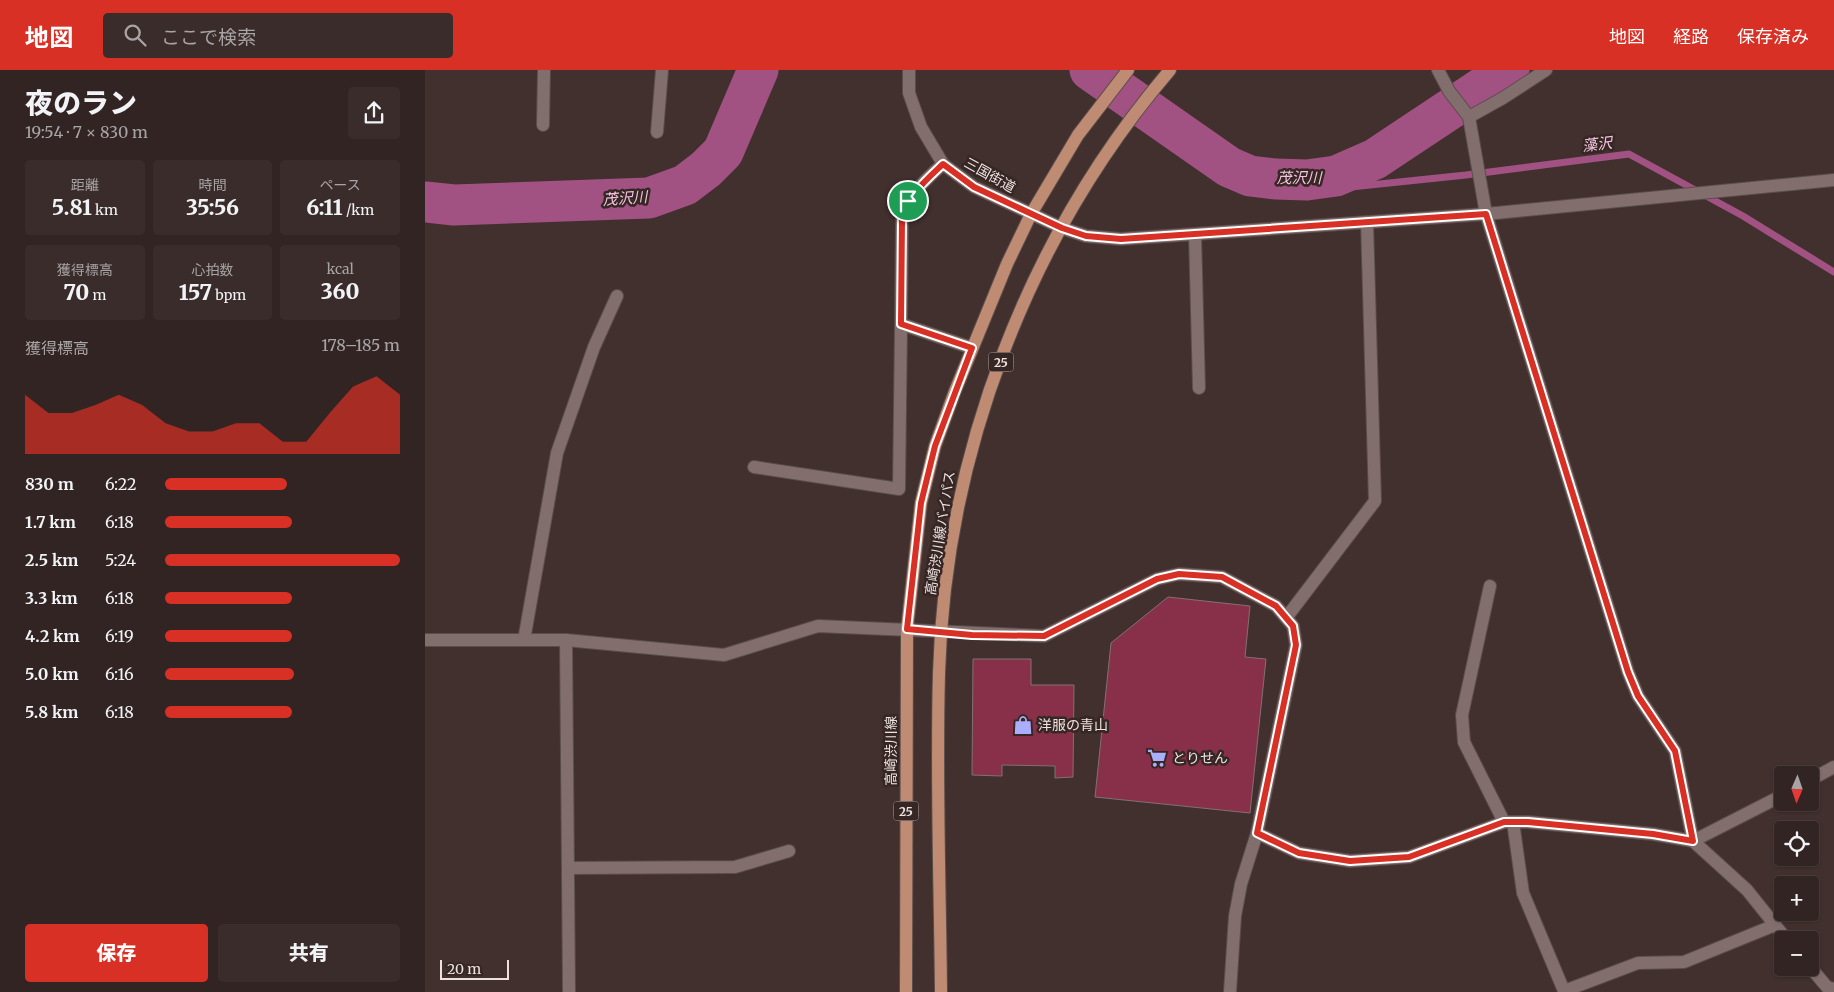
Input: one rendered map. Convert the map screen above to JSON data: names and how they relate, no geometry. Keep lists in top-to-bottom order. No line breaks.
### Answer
{"streets":{"main road":["25","高崎渋川線バイパス","高崎渋川線"],"street":["三国街道"]},"crossings":[["三国街道","高崎渋川線バイパス"],["25","高崎渋川線バイパス"],["高崎渋川線バイパス","高崎渋川線"]],"water":["藻沢","茂沢川"],"places":{"shop":["洋服の青山"],"supermarket":["とりせん"]},"scale_bar":"20 m","north":"bottom","page":{"header":"地図","search":"ここで検索","nav":["地図","経路","保存済み"],"heading":["夜のラン","19:54 · 7 × 830 m"],"stats":[["距離","5.81 km"],["時間","35:56"],["ペース","6:11 /km"],["獲得標高","70 m"],["心拍数","157 bpm"],["kcal","360"]],"chart":["獲得標高","178–185 m"],"list":[{"name":"830 m","note":"6:22"},{"name":"1.7 km","note":"6:18"},{"name":"2.5 km","note":"5:24"},{"name":"3.3 km","note":"6:18"},{"name":"4.2 km","note":"6:19"},{"name":"5.0 km","note":"6:16"},{"name":"5.8 km","note":"6:18"}],"map_buttons":["+","−"],"buttons":["保存","共有"],"scale":"20 m"}}
